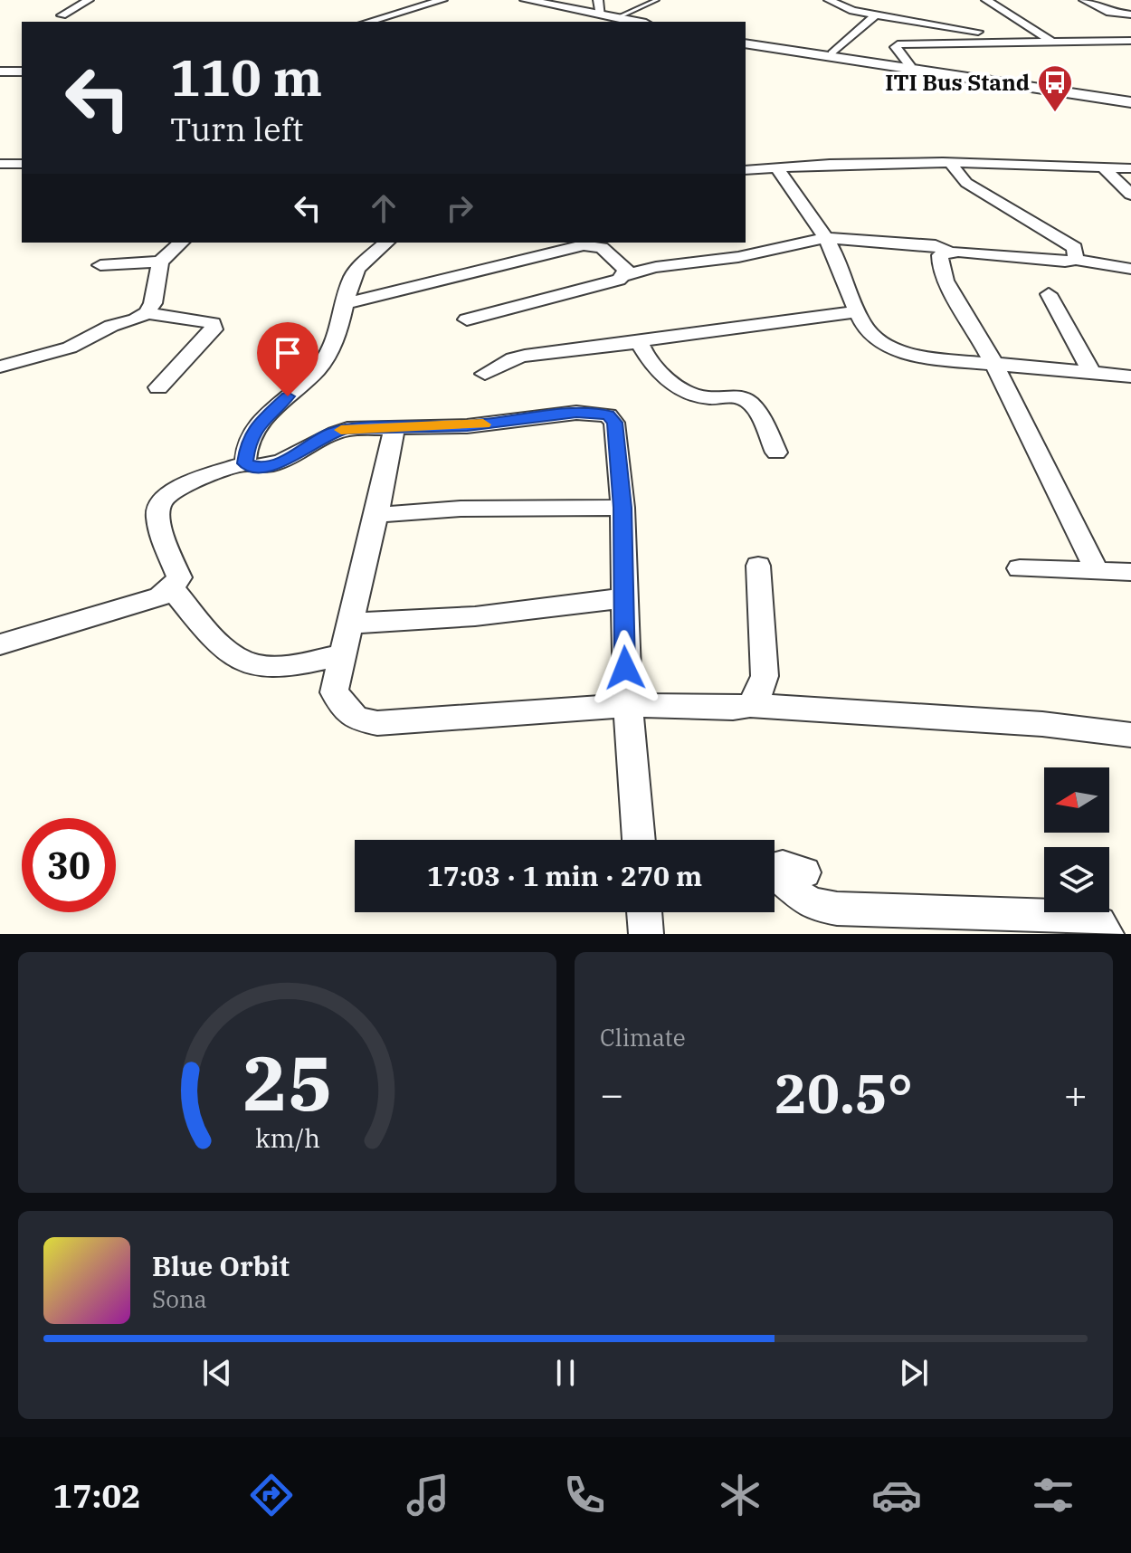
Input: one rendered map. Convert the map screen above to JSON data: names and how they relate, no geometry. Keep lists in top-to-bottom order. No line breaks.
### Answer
{"places":{"bus stop":["ITI Bus Stand"]},"north":"left","page":{"turn":["110 m","Turn left"],"limit":"30","trip":"17:03 · 1 min · 270 m","tile":"Climate","heat":["−","20.5°","+"],"song":["Blue Orbit","Sona"],"tabs":"17:02","gauge":["25","km/h"]}}
